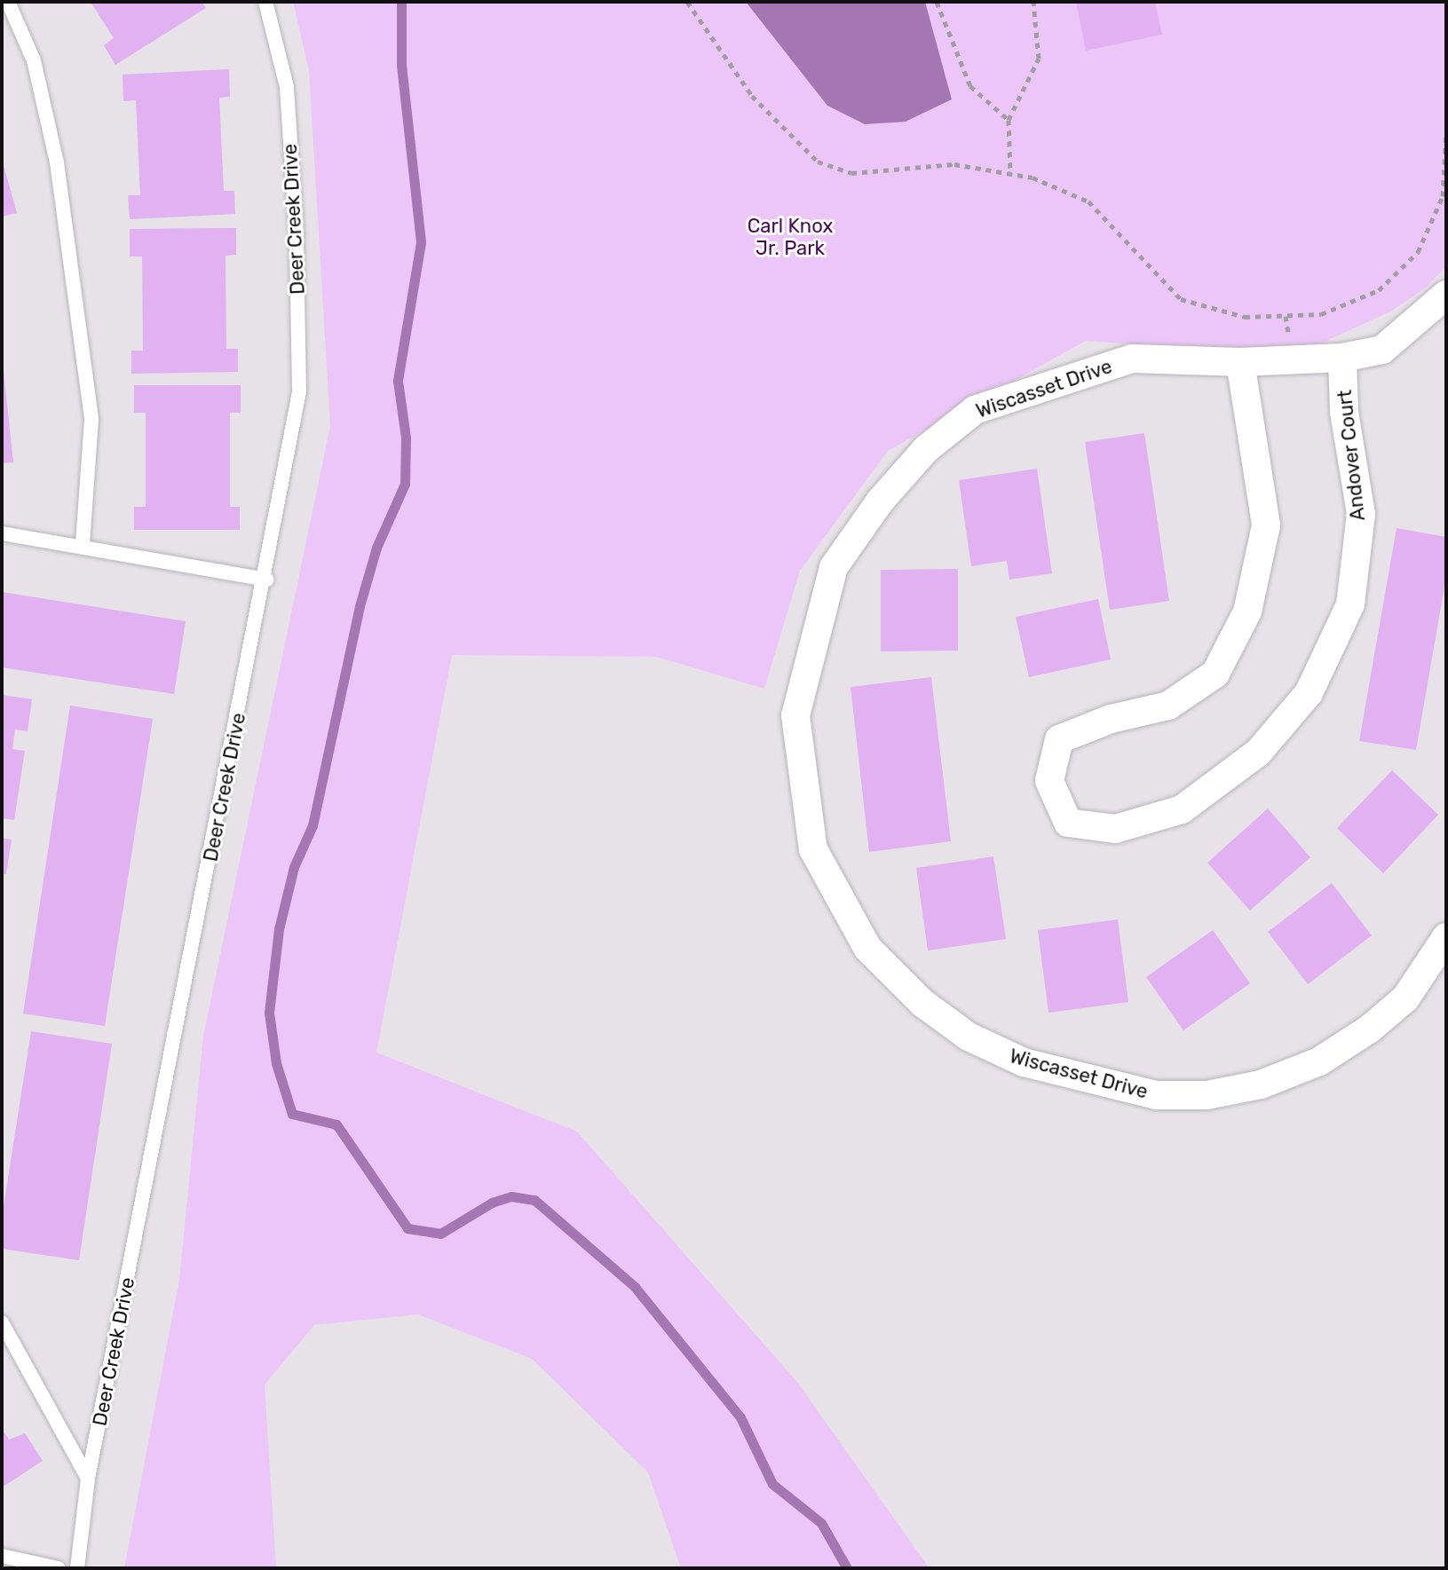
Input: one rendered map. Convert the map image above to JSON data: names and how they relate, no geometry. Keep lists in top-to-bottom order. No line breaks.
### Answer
{"streets":{"street":["Wiscasset Drive","Andover Court"],"lane":["Deer Creek Drive"]},"crossings":[["Wiscasset Drive","Andover Court"]],"parks":["Carl Knox Jr. Park"]}
